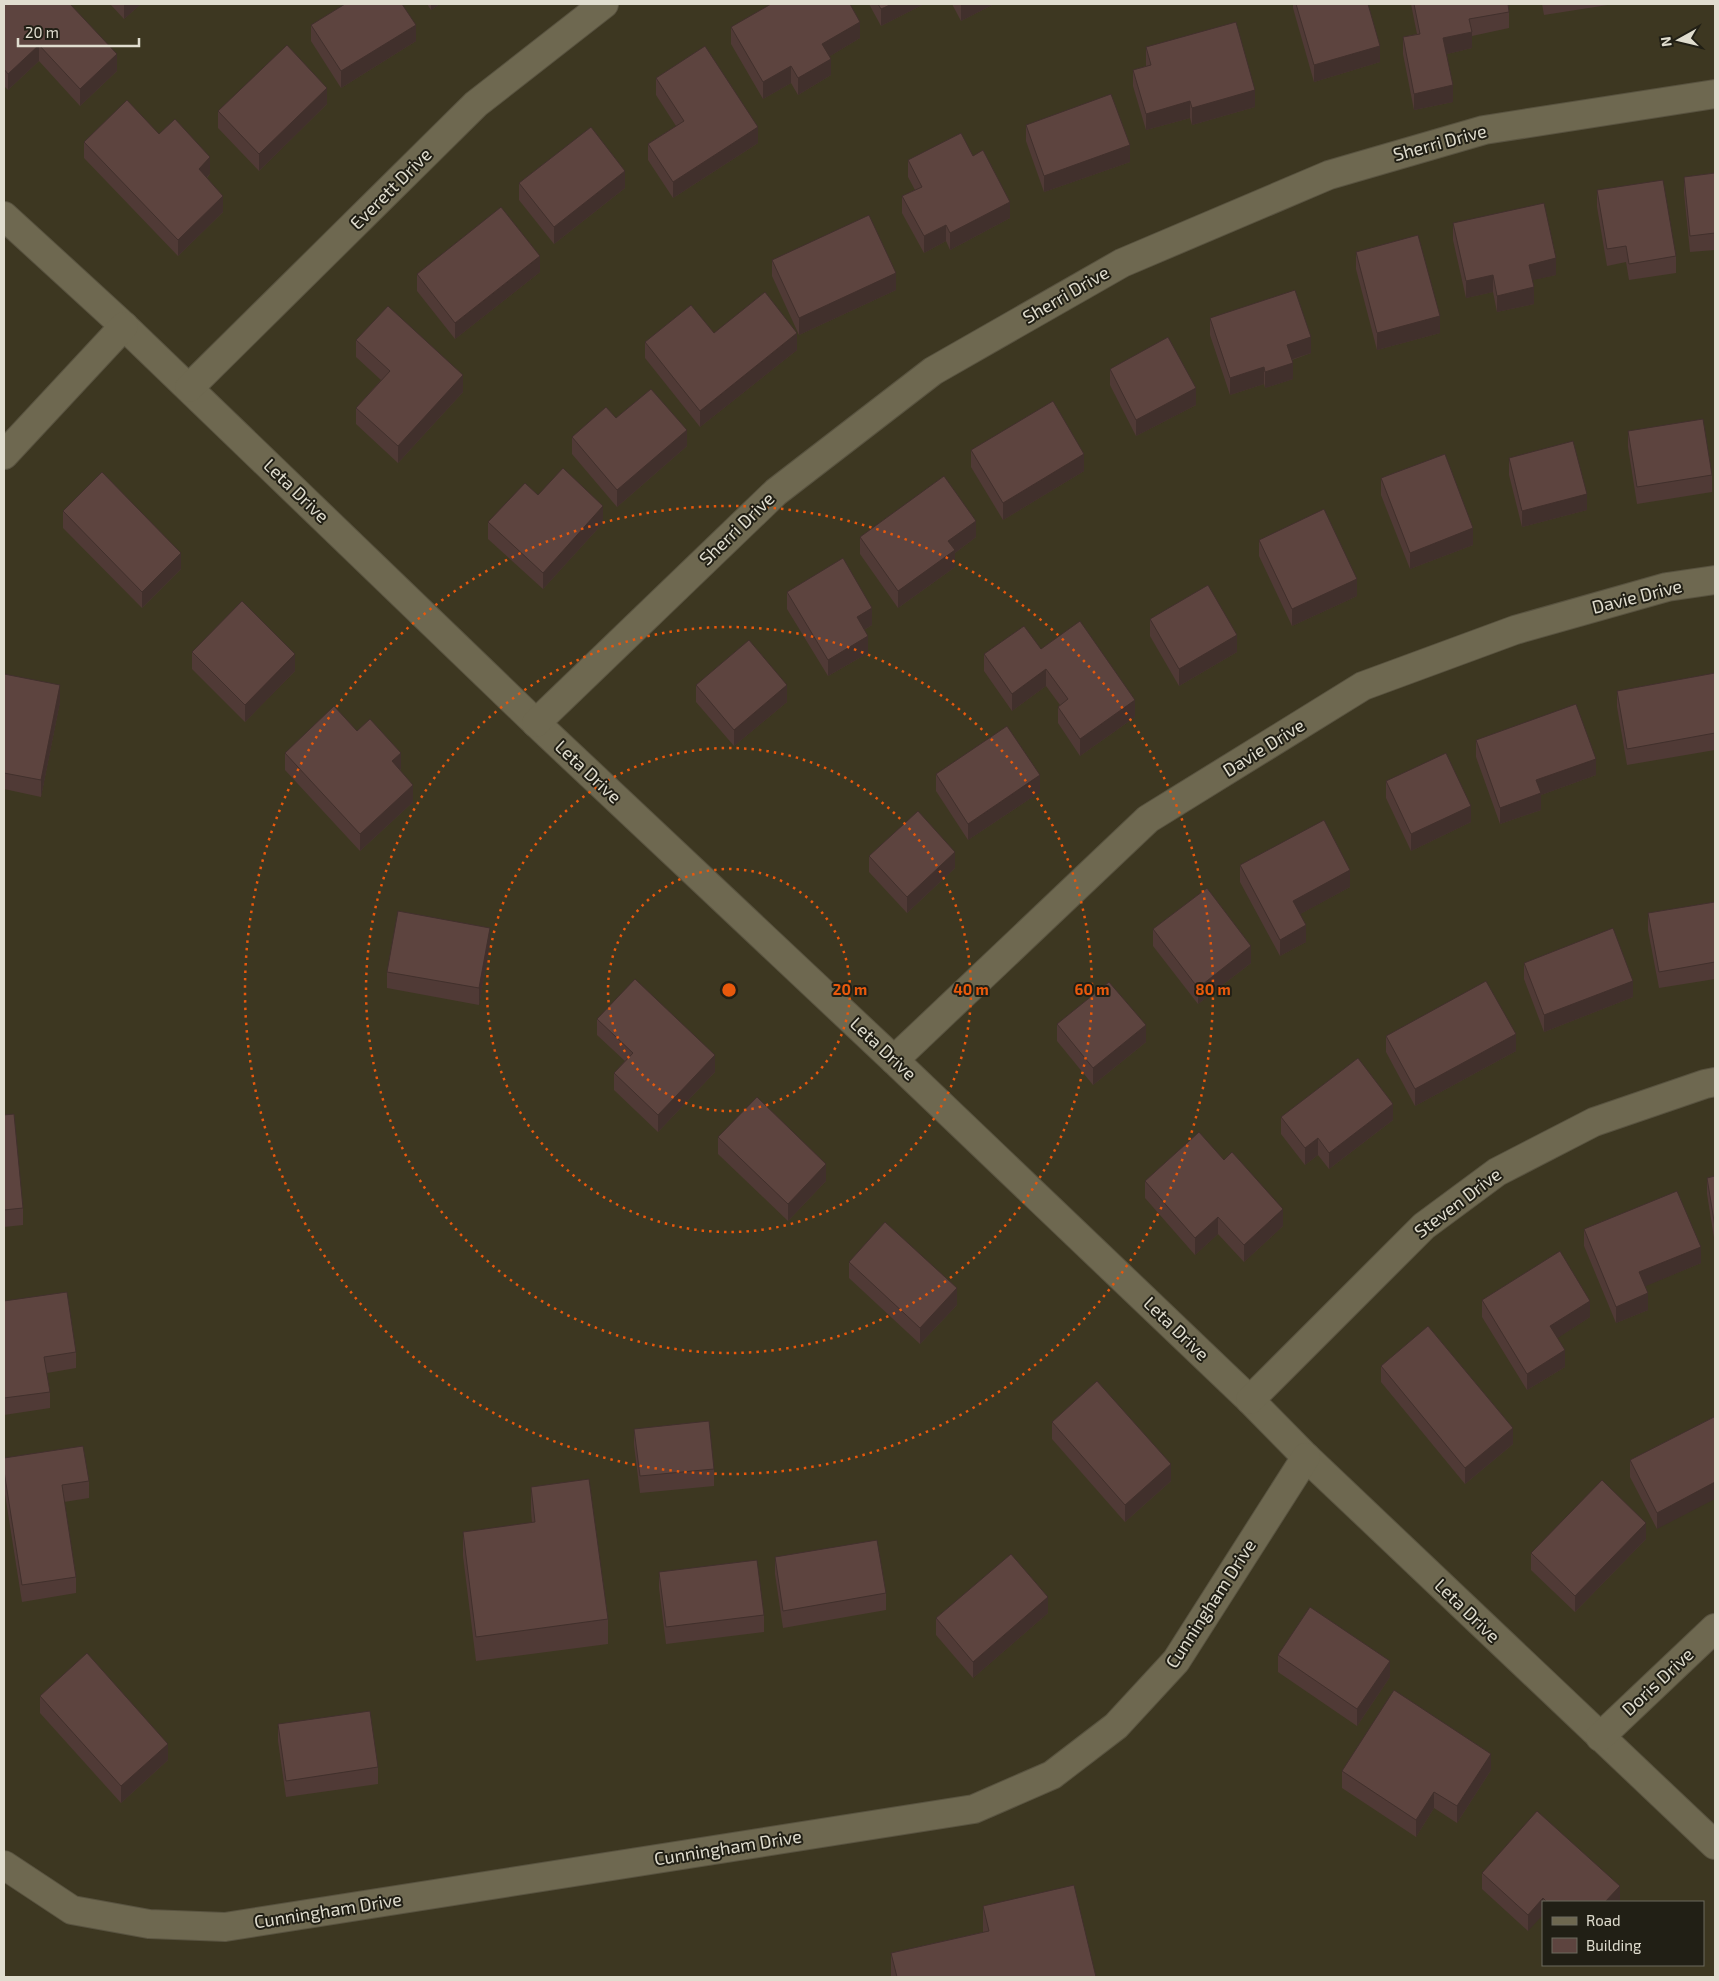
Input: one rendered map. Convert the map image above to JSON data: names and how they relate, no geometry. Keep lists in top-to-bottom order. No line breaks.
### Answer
{"streets":{"street":["Sherri Drive","Everett Drive","Leta Drive","Davie Drive","Steven Drive","Cunningham Drive","Doris Drive"]},"crossings":[["Sherri Drive","Leta Drive"],["Everett Drive","Leta Drive"],["Leta Drive","Davie Drive"],["Leta Drive","Steven Drive"],["Leta Drive","Cunningham Drive"],["Leta Drive","Doris Drive"]],"legend":["Road","Building"],"scale_bar":"20 m","north":"left","rings":["20 m","40 m","60 m","80 m"]}
